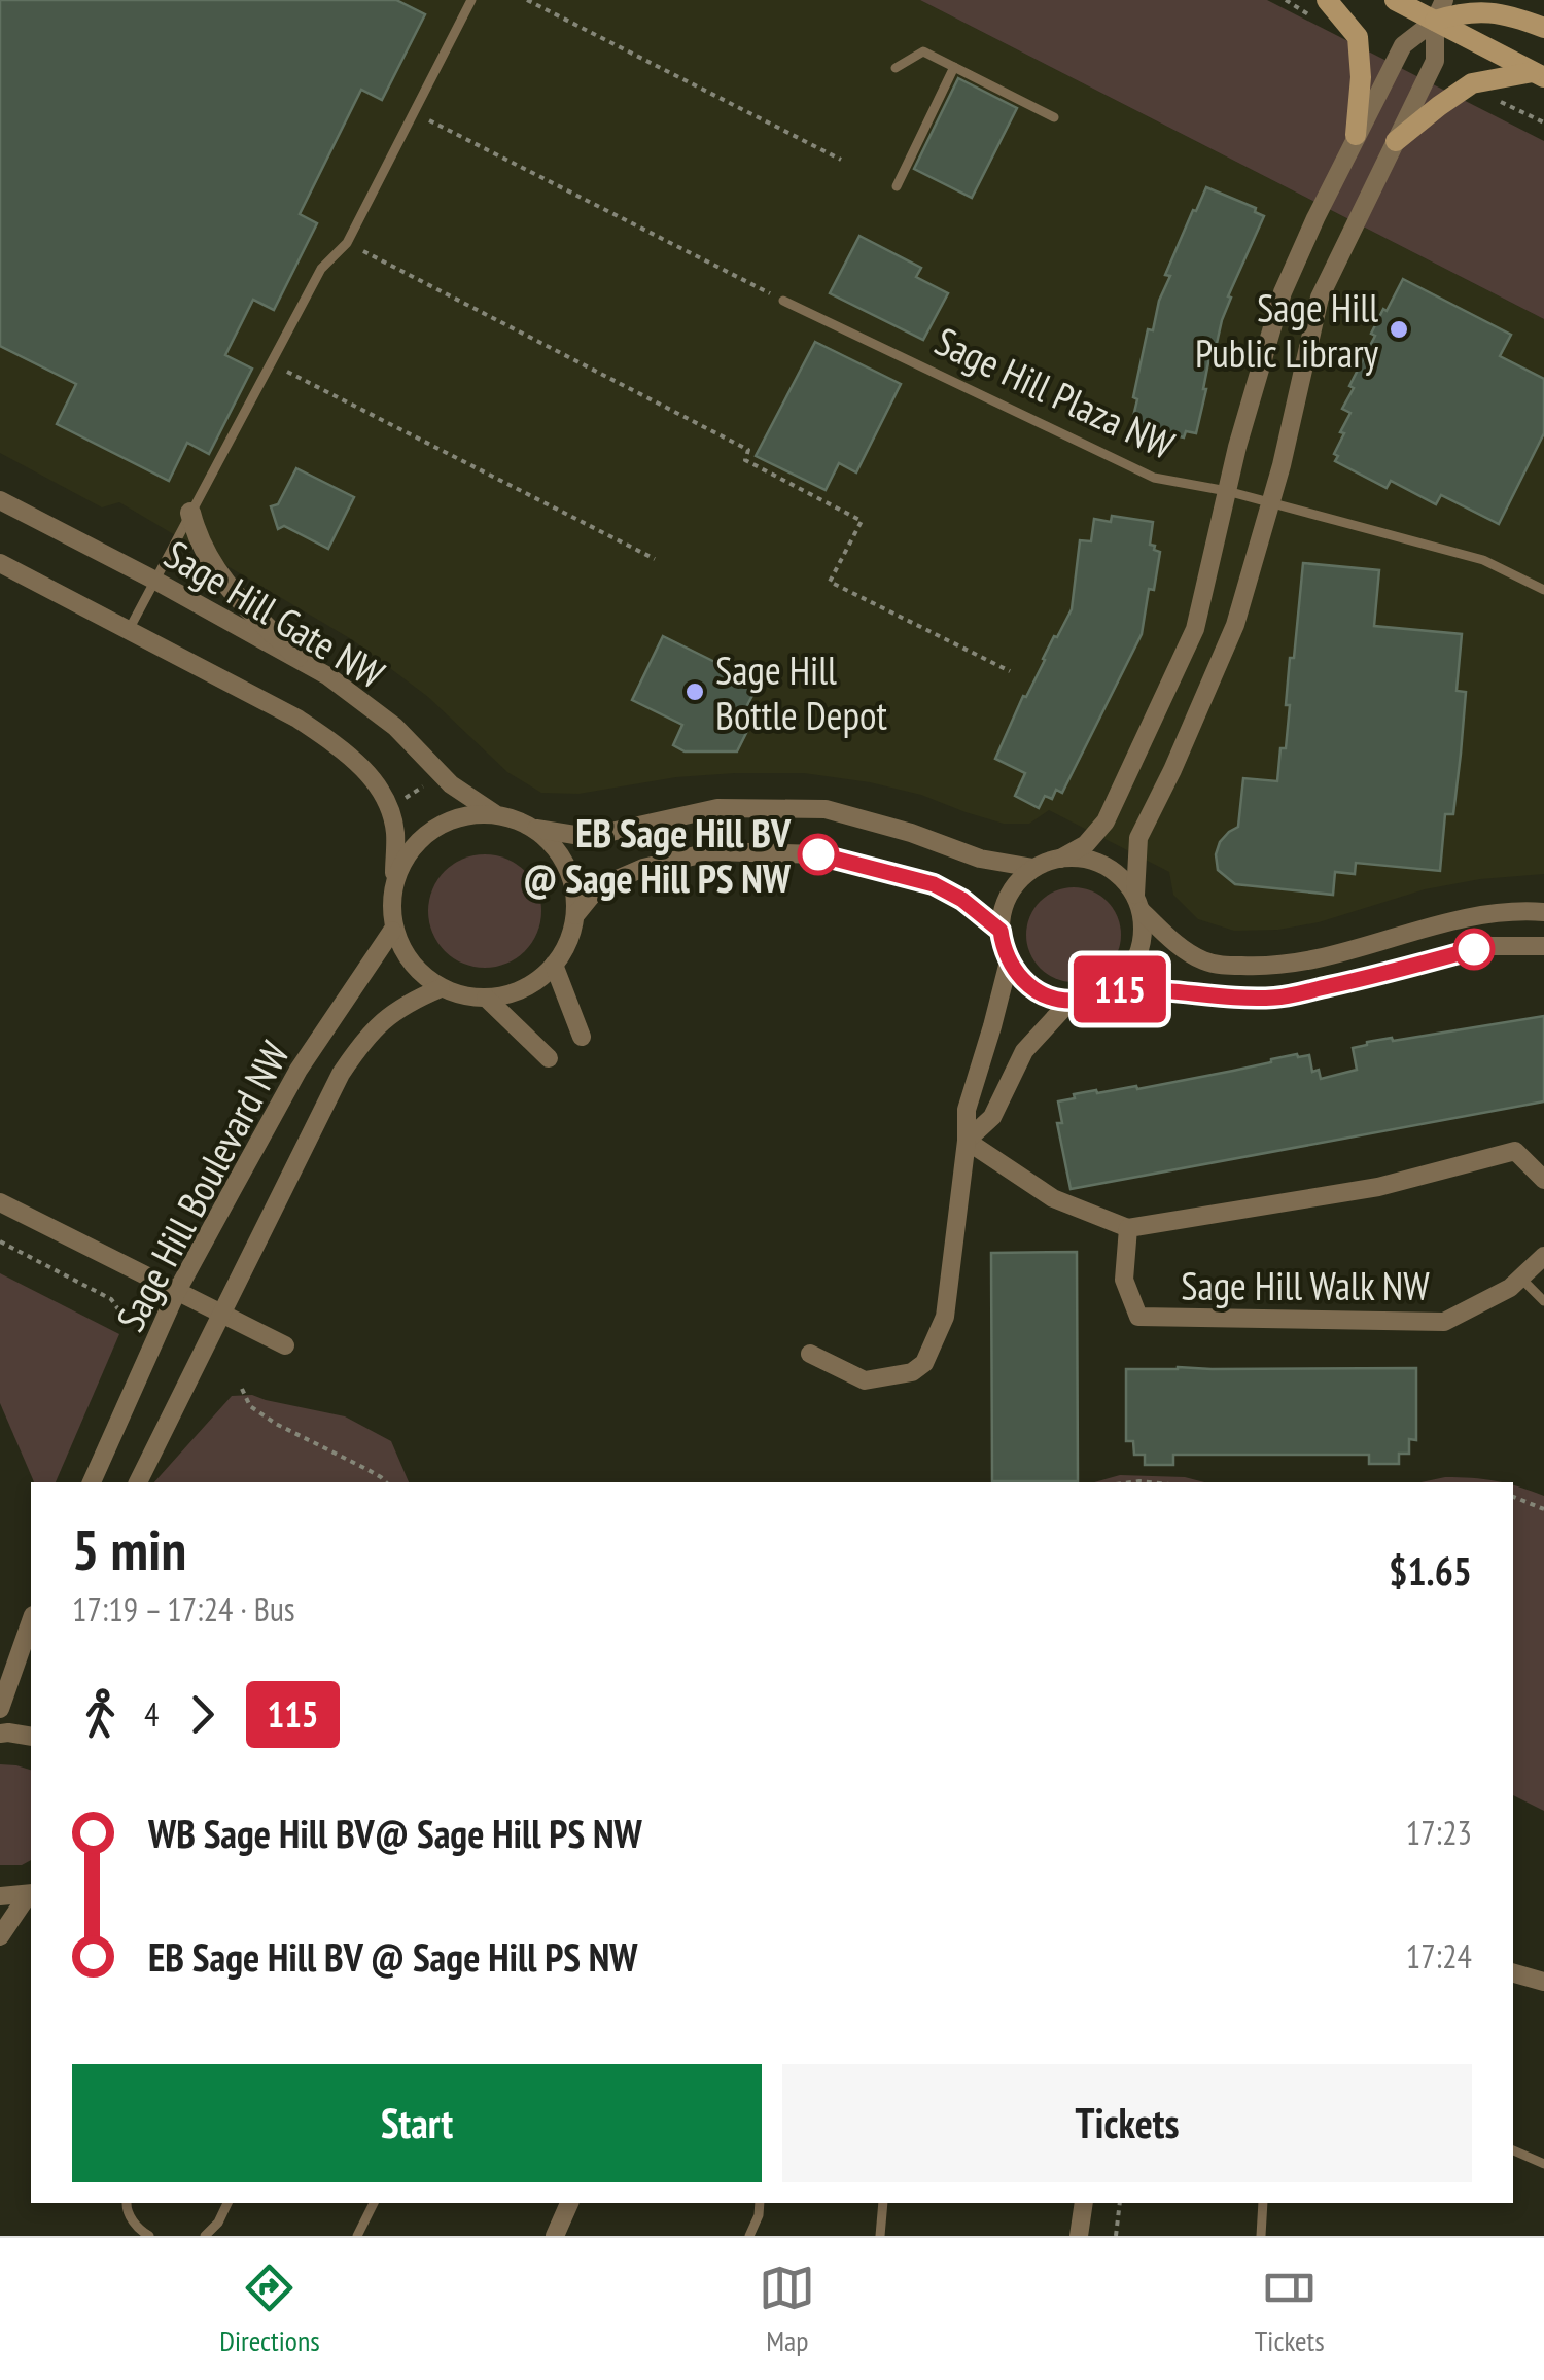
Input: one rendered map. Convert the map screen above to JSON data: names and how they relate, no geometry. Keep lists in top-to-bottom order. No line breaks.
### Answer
{"streets":{"street":["Sage Hill Gate NW","Sage Hill Boulevard NW","Sage Hill Walk NW"],"lane":["Sage Hill Plaza NW"]},"crossings":[["Sage Hill Gate NW","Sage Hill Boulevard NW"]],"places":["Sage Hill Public Library","Sage Hill Bottle Depot","EB Sage Hill BV @ Sage Hill PS NW"],"lines":["bus line 115"],"page":{"on_map":"115","heading":["5 min","17:19 – 17:24 · Bus","$1.65"],"legs":["4","115"],"list":[{"name":"WB Sage Hill BV@ Sage Hill PS NW","value":"17:23"},{"name":"EB Sage Hill BV @ Sage Hill PS NW","value":"17:24"}],"buttons":["Start","Tickets"],"tabs":["Directions","Map","Tickets"]}}
